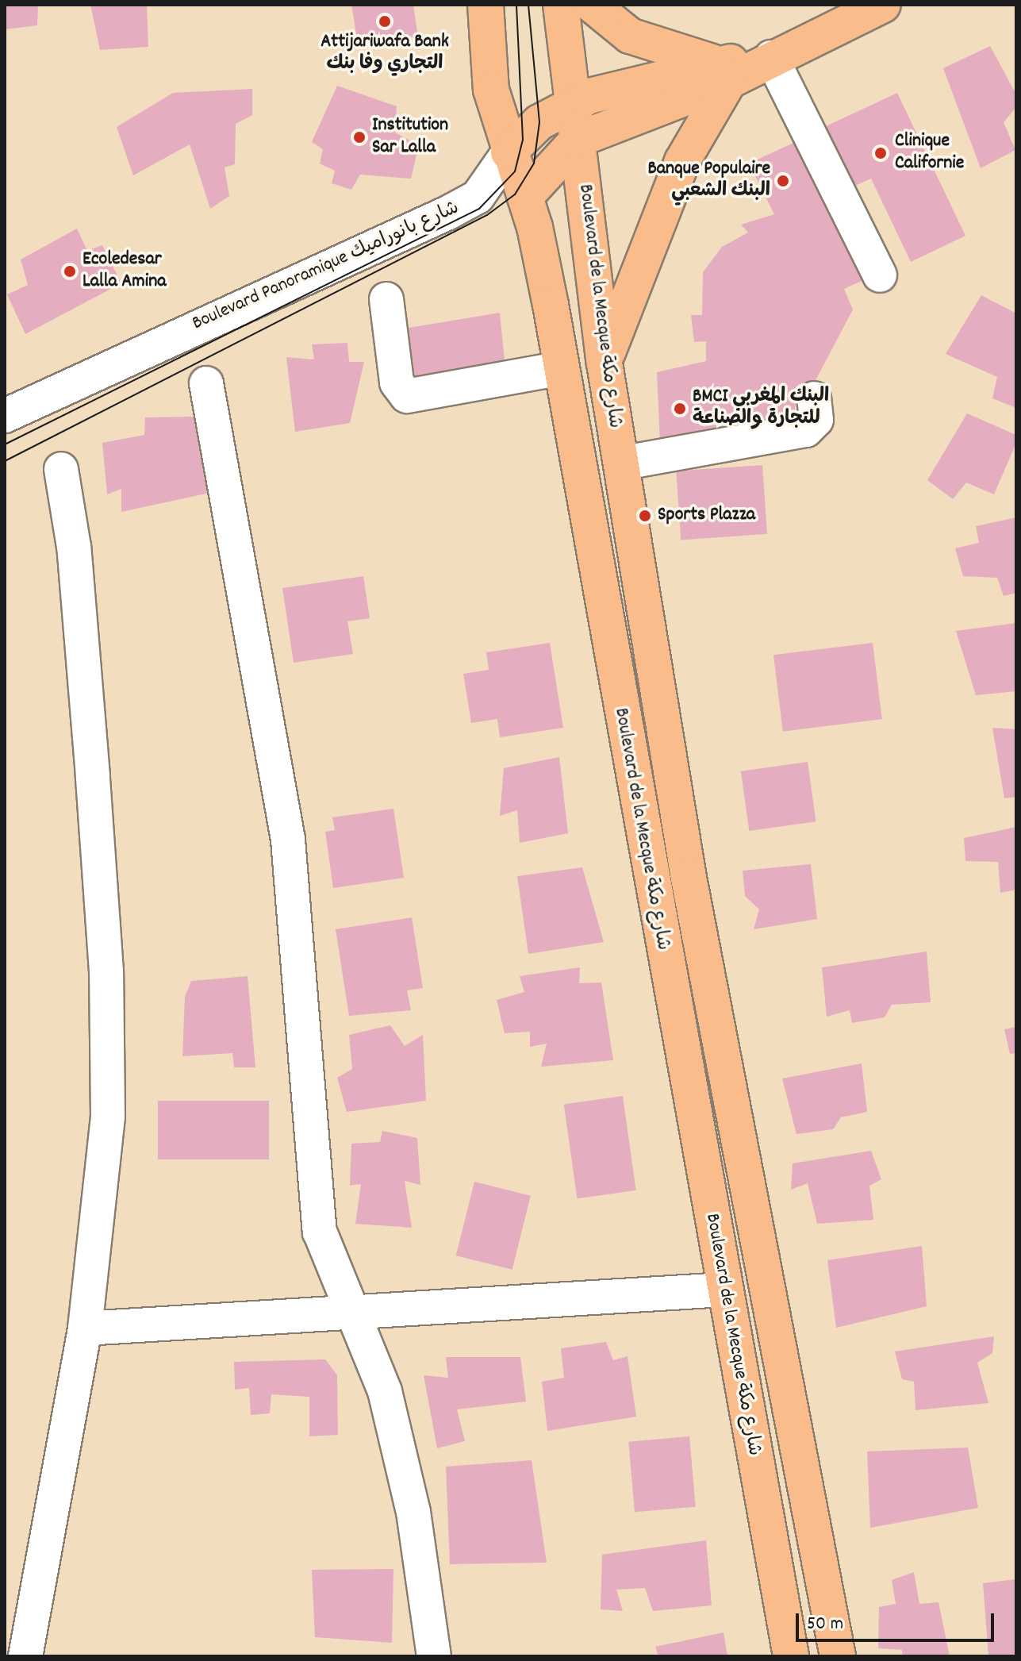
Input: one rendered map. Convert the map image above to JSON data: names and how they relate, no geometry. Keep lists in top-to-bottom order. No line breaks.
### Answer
{"streets":{"main road":["Boulevard Panoramique شارع بانوراميك","Boulevard de la Mecque شارع مكة"]},"crossings":[["Boulevard Panoramique شارع بانوراميك","Boulevard de la Mecque شارع مكة"]],"places":["Attijariwafa Bank التجاري وفا بنك","Institution Sar Lalla","Clinique Californie","Banque Populaire البنك الشعبي","Ecoledesar Lalla Amina","BMCI البنك المغربي للتجارة والصناعة","Sports Plazza"],"scale_bar":"50 m"}
